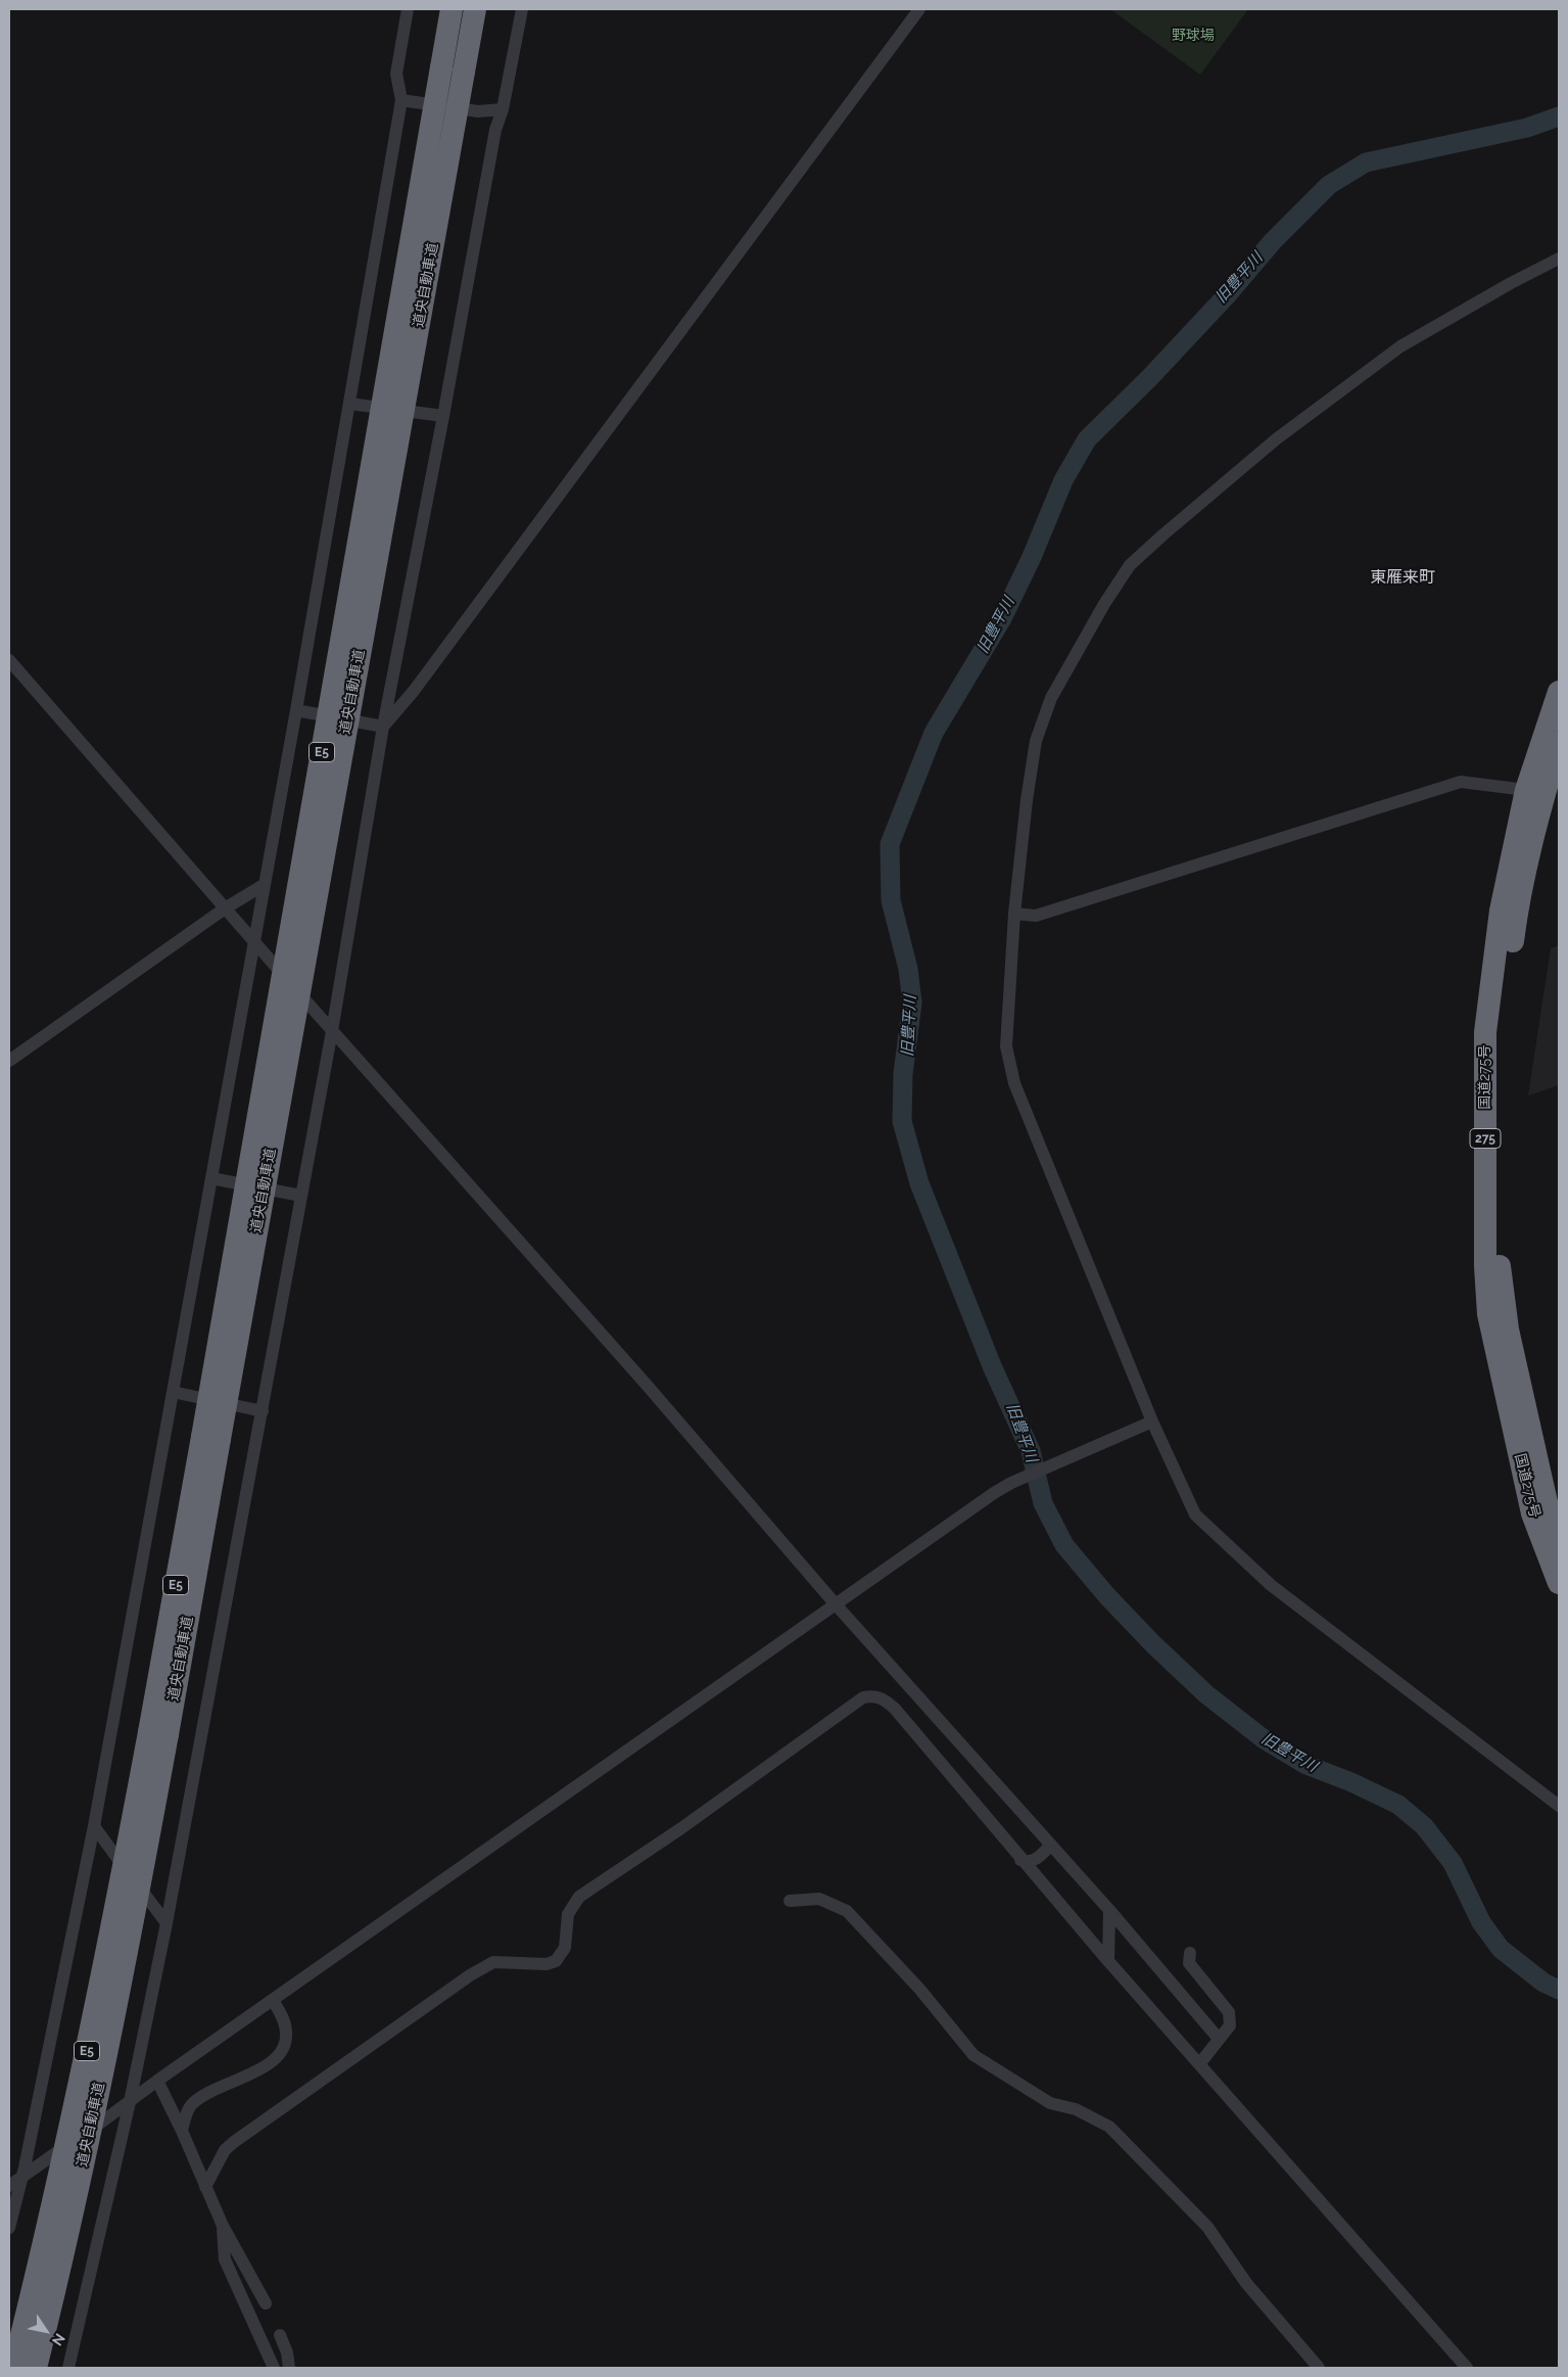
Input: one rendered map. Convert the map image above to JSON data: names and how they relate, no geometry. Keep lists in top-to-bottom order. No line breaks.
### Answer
{"streets":{"highway":["道央自動車道","E5","国道275号","275"]},"districts":["東雁来町"],"water":["旧豊平川"],"parks":["野球場"],"north":"bottom right"}
